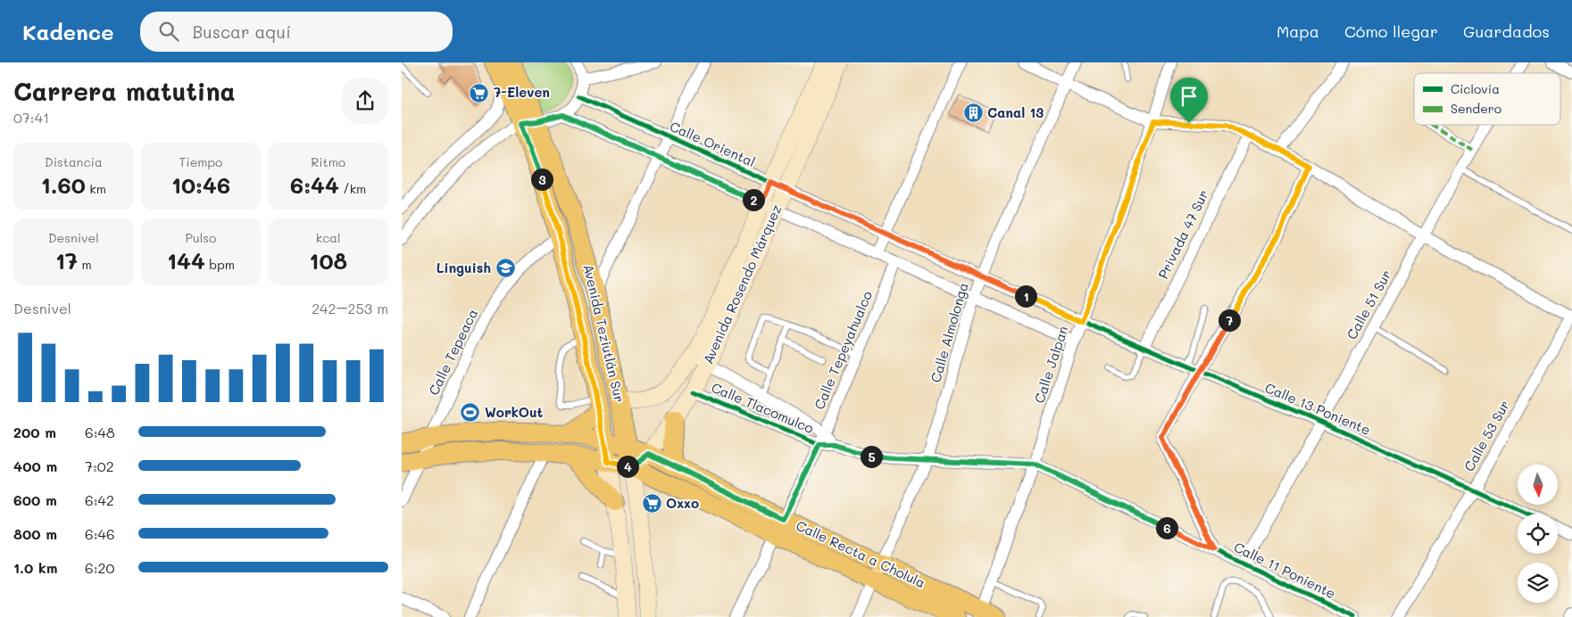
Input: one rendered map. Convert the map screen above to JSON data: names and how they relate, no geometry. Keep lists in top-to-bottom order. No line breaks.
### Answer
{"streets":{"main road":["Avenida Rosendo Márquez","Avenida Teziutlán Sur","Calle Recta a Cholula"],"street":["Calle Oriental","Privada 47 Sur","Calle 51 Sur","Calle Almolonga","Calle Tepeyahualco","Calle Tepeaca","Calle Jalpan","Calle Tlacomulco","Calle 13 Poniente","Calle 53 Sur","Calle 11 Poniente"]},"crossings":[["Calle Oriental","Avenida Rosendo Márquez"],["Calle Oriental","Calle Almolonga"],["Calle Oriental","Calle Jalpan"],["Calle Oriental","Calle 13 Poniente"],["Privada 47 Sur","Calle 13 Poniente"],["Avenida Rosendo Márquez","Avenida Teziutlán Sur"],["Avenida Rosendo Márquez","Calle Tlacomulco"],["Avenida Rosendo Márquez","Calle Recta a Cholula"],["Calle 51 Sur","Calle 13 Poniente"],["Calle 51 Sur","Calle 11 Poniente"],["Calle Almolonga","Calle Tlacomulco"],["Calle Almolonga","Calle Recta a Cholula"],["Avenida Teziutlán Sur","Calle Tepeaca"],["Avenida Teziutlán Sur","Calle Recta a Cholula"],["Calle Tepeyahualco","Calle Tlacomulco"],["Calle Tepeyahualco","Calle Recta a Cholula"],["Calle Tepeaca","Calle Recta a Cholula"],["Calle Jalpan","Calle Tlacomulco"],["Calle Jalpan","Calle 13 Poniente"],["Calle Jalpan","Calle Recta a Cholula"],["Calle Jalpan","Calle 11 Poniente"],["Calle Tlacomulco","Calle 11 Poniente"],["Calle 13 Poniente","Calle 53 Sur"]],"places":{"supermarket":["7-Eleven","Oxxo"],"building":["Canal 13"],"school or university":["Linguish"],"sports":["WorkOut"]},"legend":["Ciclovía","Sendero"],"north":"bottom","page":{"header":"Kadence","search":"Buscar aquí","nav":["Mapa","Cómo llegar","Guardados"],"heading":["Carrera matutina","07:41"],"stats":[["Distancia","1.60 km"],["Tiempo","10:46"],["Ritmo","6:44 /km"],["Desnivel","17 m"],["Pulso","144 bpm"],["kcal","108"]],"pins":["3","2","1","7","5","4","6"],"chart":["Desnivel","242–253 m"],"list":[{"name":"200 m","note":"6:48"},{"name":"400 m","note":"7:02"},{"name":"600 m","note":"6:42"},{"name":"800 m","note":"6:46"},{"name":"1.0 km","note":"6:20"}]}}
